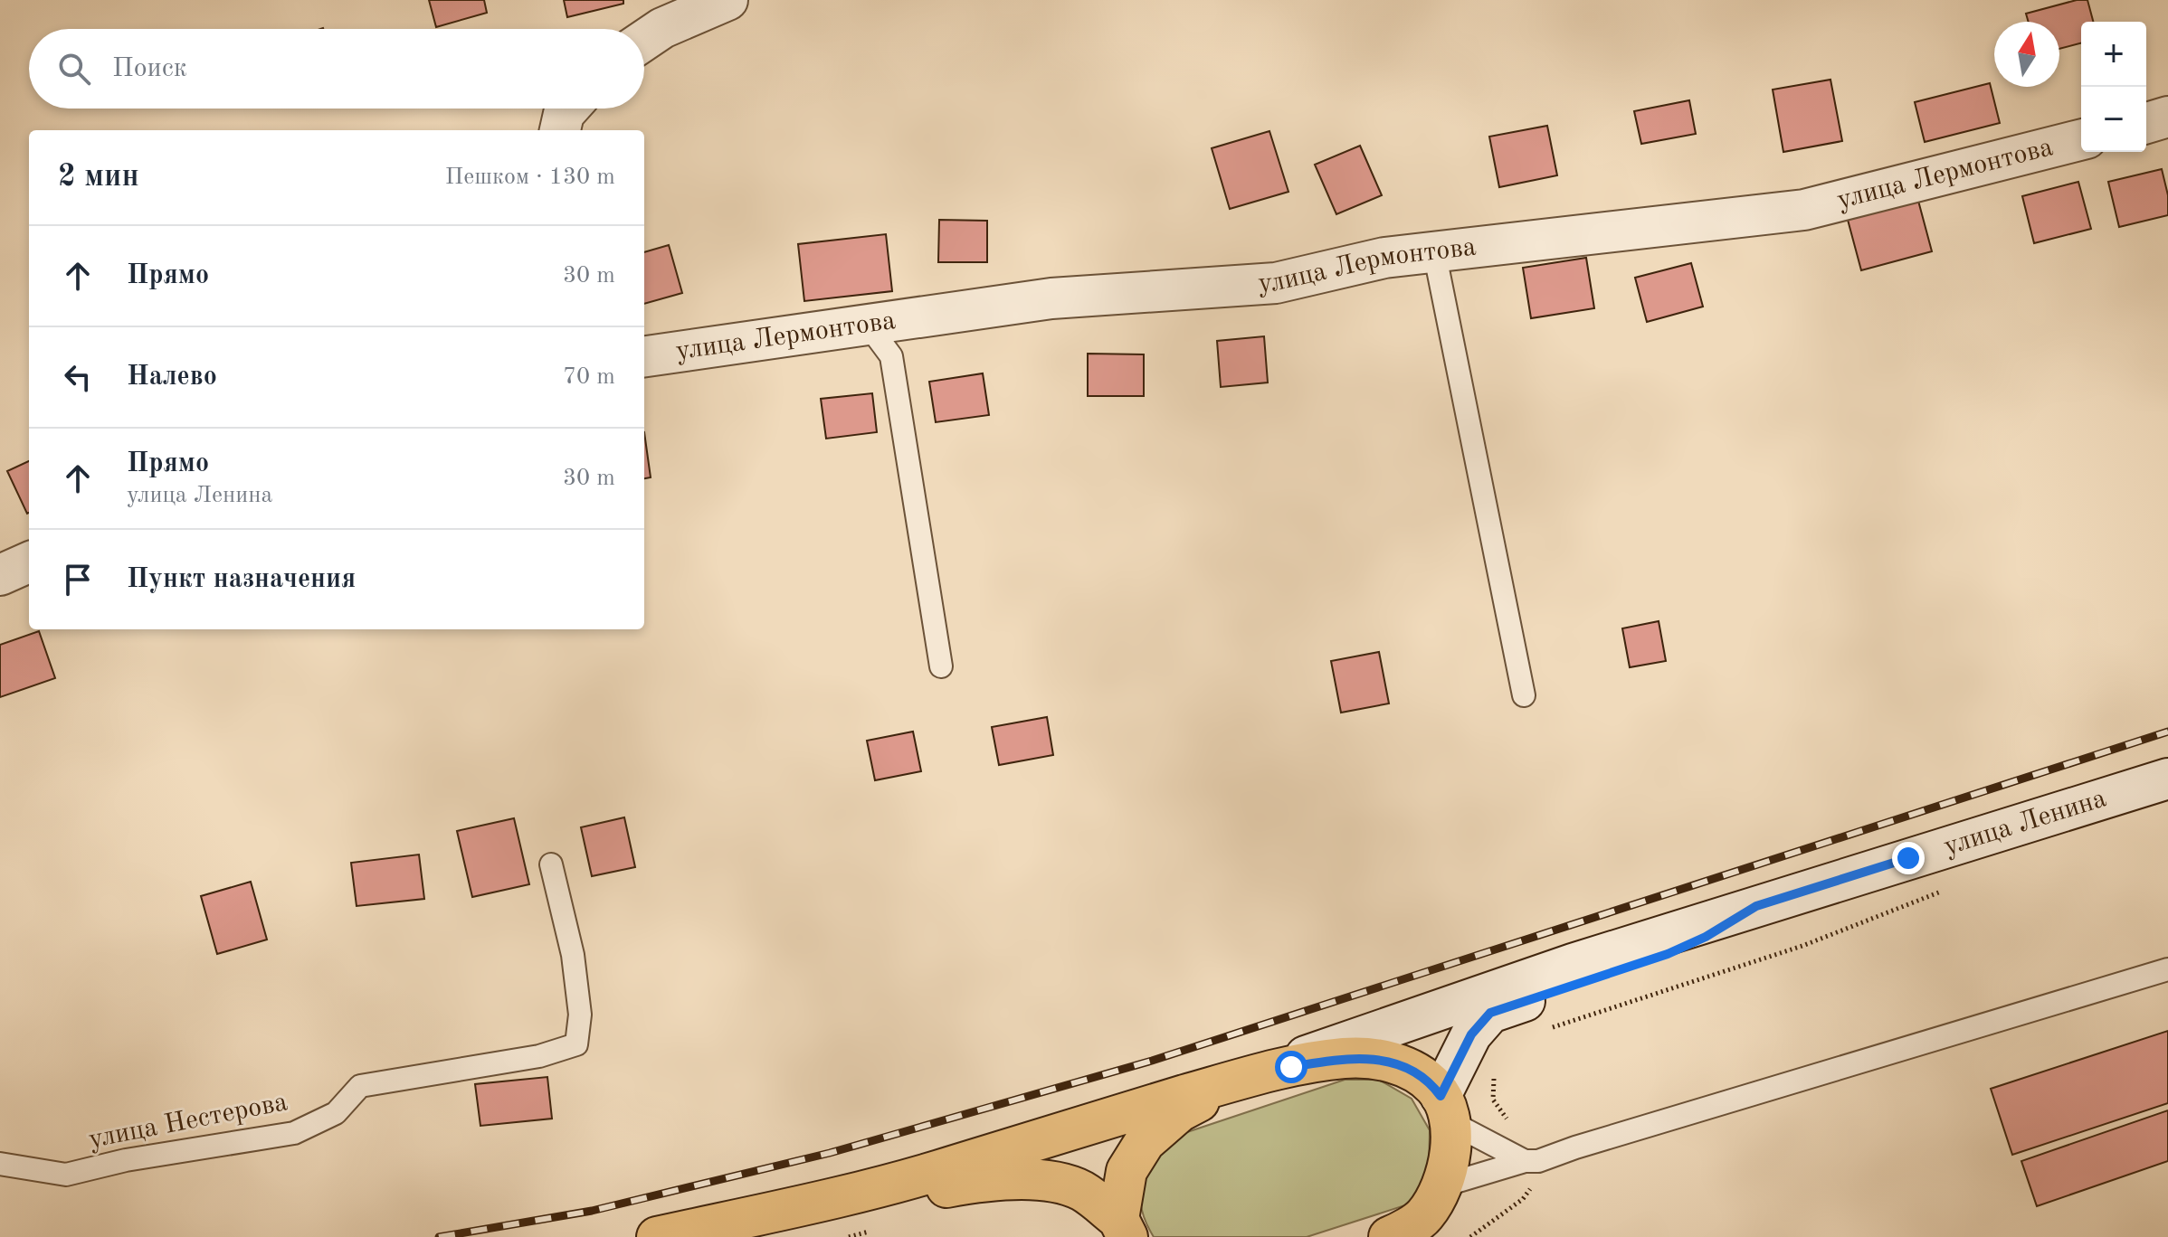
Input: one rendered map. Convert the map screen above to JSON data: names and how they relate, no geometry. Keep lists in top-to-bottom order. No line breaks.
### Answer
{"streets":{"street":["улица Лермонтова","улица Ленина"],"lane":["улица Нестерова"]},"north":"top","page":{"map_buttons":["+","−"],"search":"Поиск","heading":["2 мин","Пешком · 130 m"],"list":[["Прямо","30 m"],["Налево","70 m"],["Прямо","улица Ленина","30 m"],"Пункт назначения"]}}
